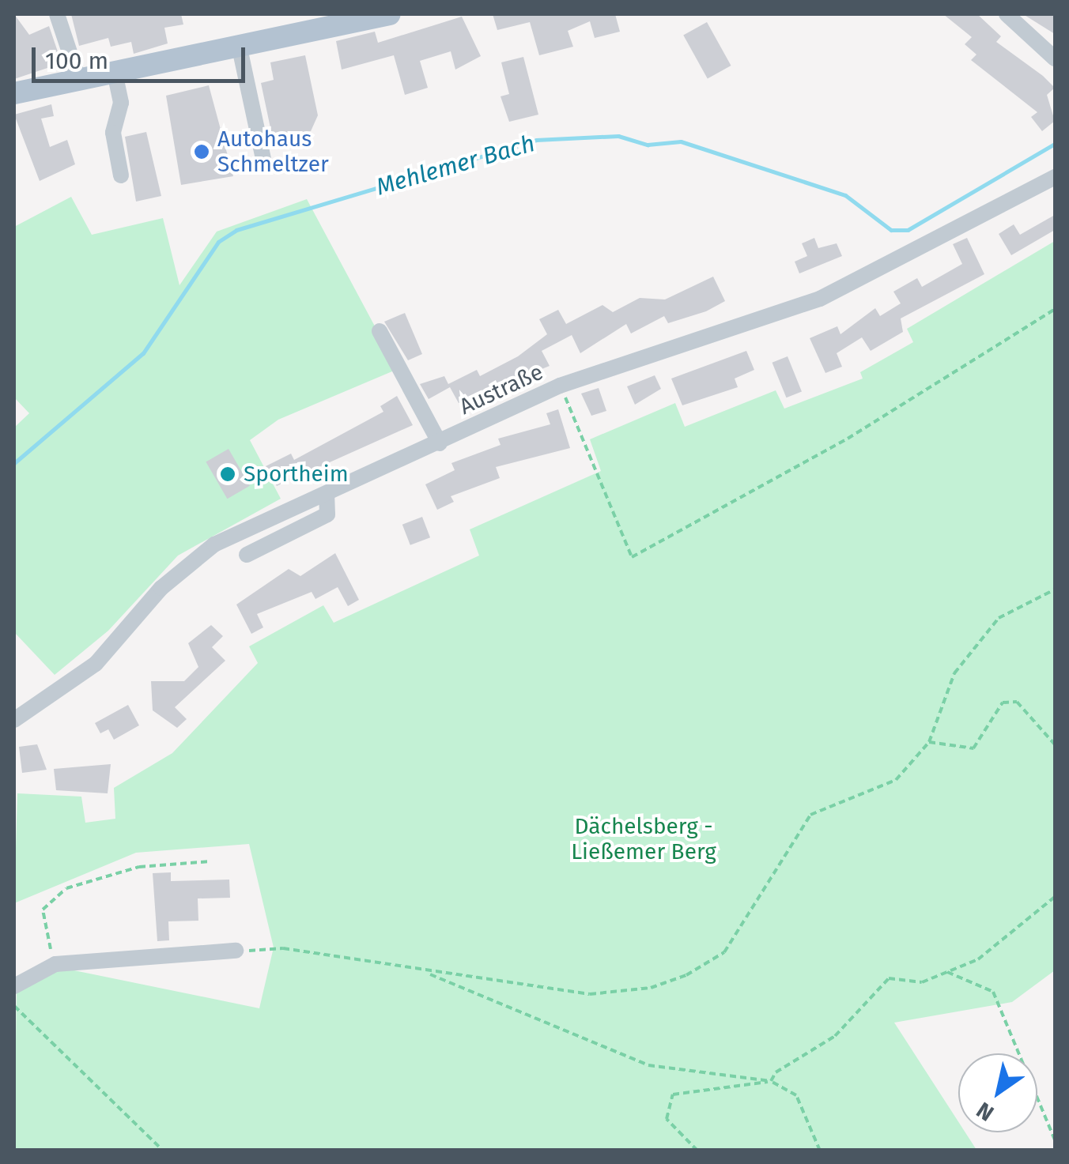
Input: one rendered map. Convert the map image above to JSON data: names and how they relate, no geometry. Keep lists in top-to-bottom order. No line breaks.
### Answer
{"streets":{"street":["Austraße"]},"water":["Mehlemer Bach"],"parks":["Dächelsberg - Ließemer Berg"],"places":["Autohaus Schmeltzer","Sportheim"],"scale_bar":"100 m","north":"bottom left"}
